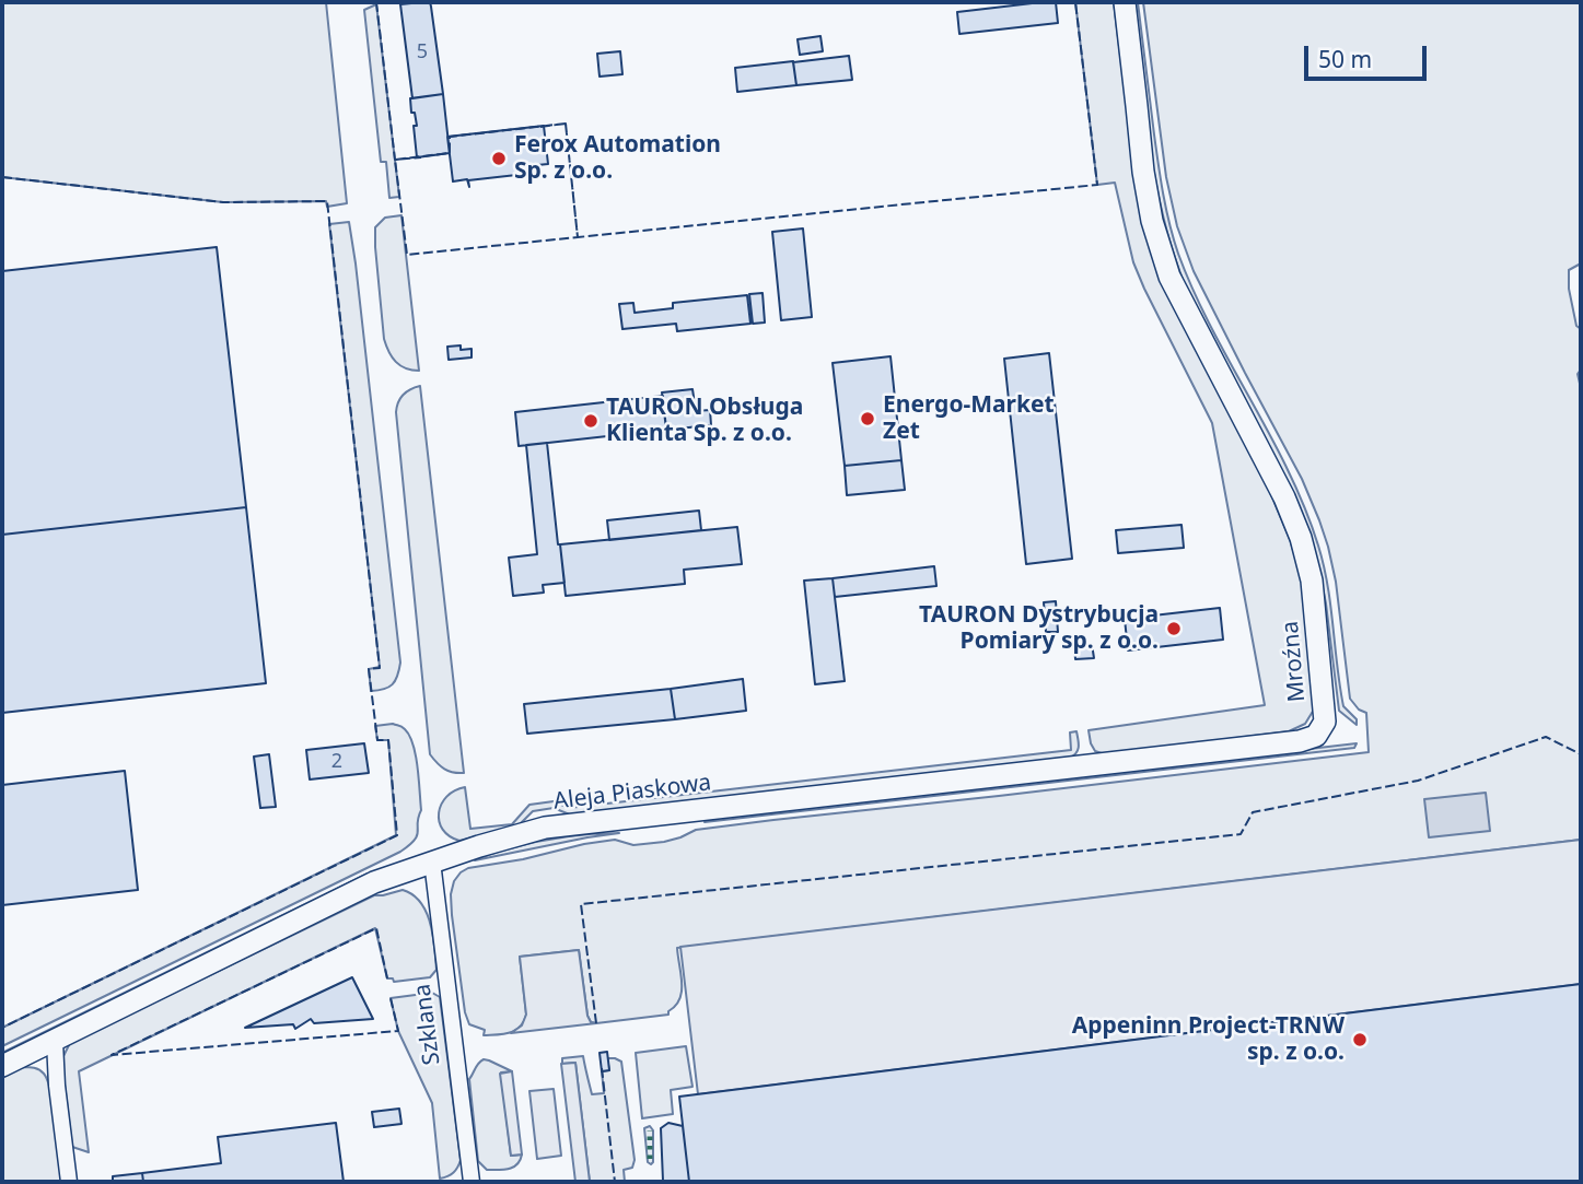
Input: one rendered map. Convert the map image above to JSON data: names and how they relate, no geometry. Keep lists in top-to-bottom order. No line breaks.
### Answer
{"streets":{"main road":["Mroźna","Aleja Piaskowa"],"street":["Szklana"]},"crossings":[["Mroźna","Aleja Piaskowa"],["Aleja Piaskowa","Szklana"]],"places":["Ferox Automation Sp. z o.o.","Energo-Market Zet","TAURON Obsługa Klienta Sp. z o.o.","TAURON Dystrybucja Pomiary sp. z o.o.","Appeninn Project-TRNW sp. z o.o."],"house_numbers":["5","2"],"scale_bar":"50 m"}
